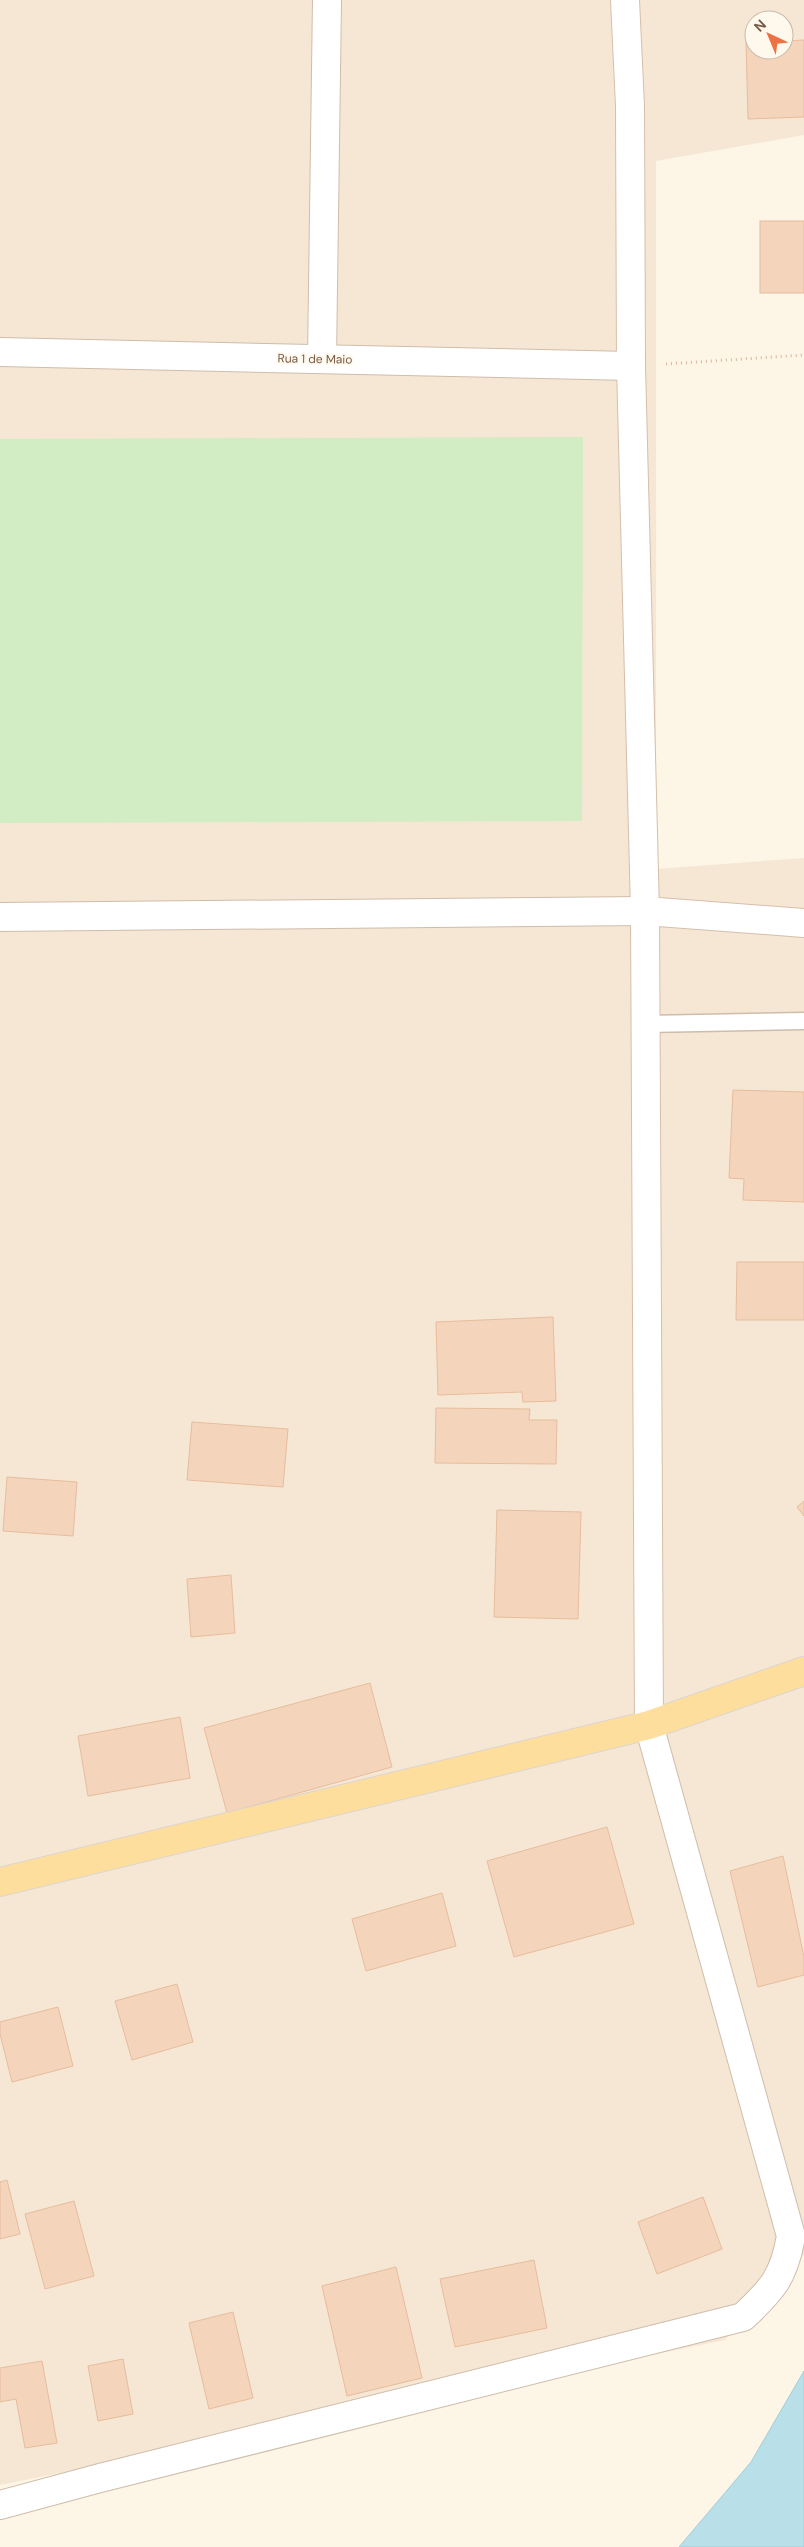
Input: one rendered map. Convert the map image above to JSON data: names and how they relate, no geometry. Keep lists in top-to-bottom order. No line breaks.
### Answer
{"streets":{"street":["Rua 1 de Maio"]},"north":"top left"}
